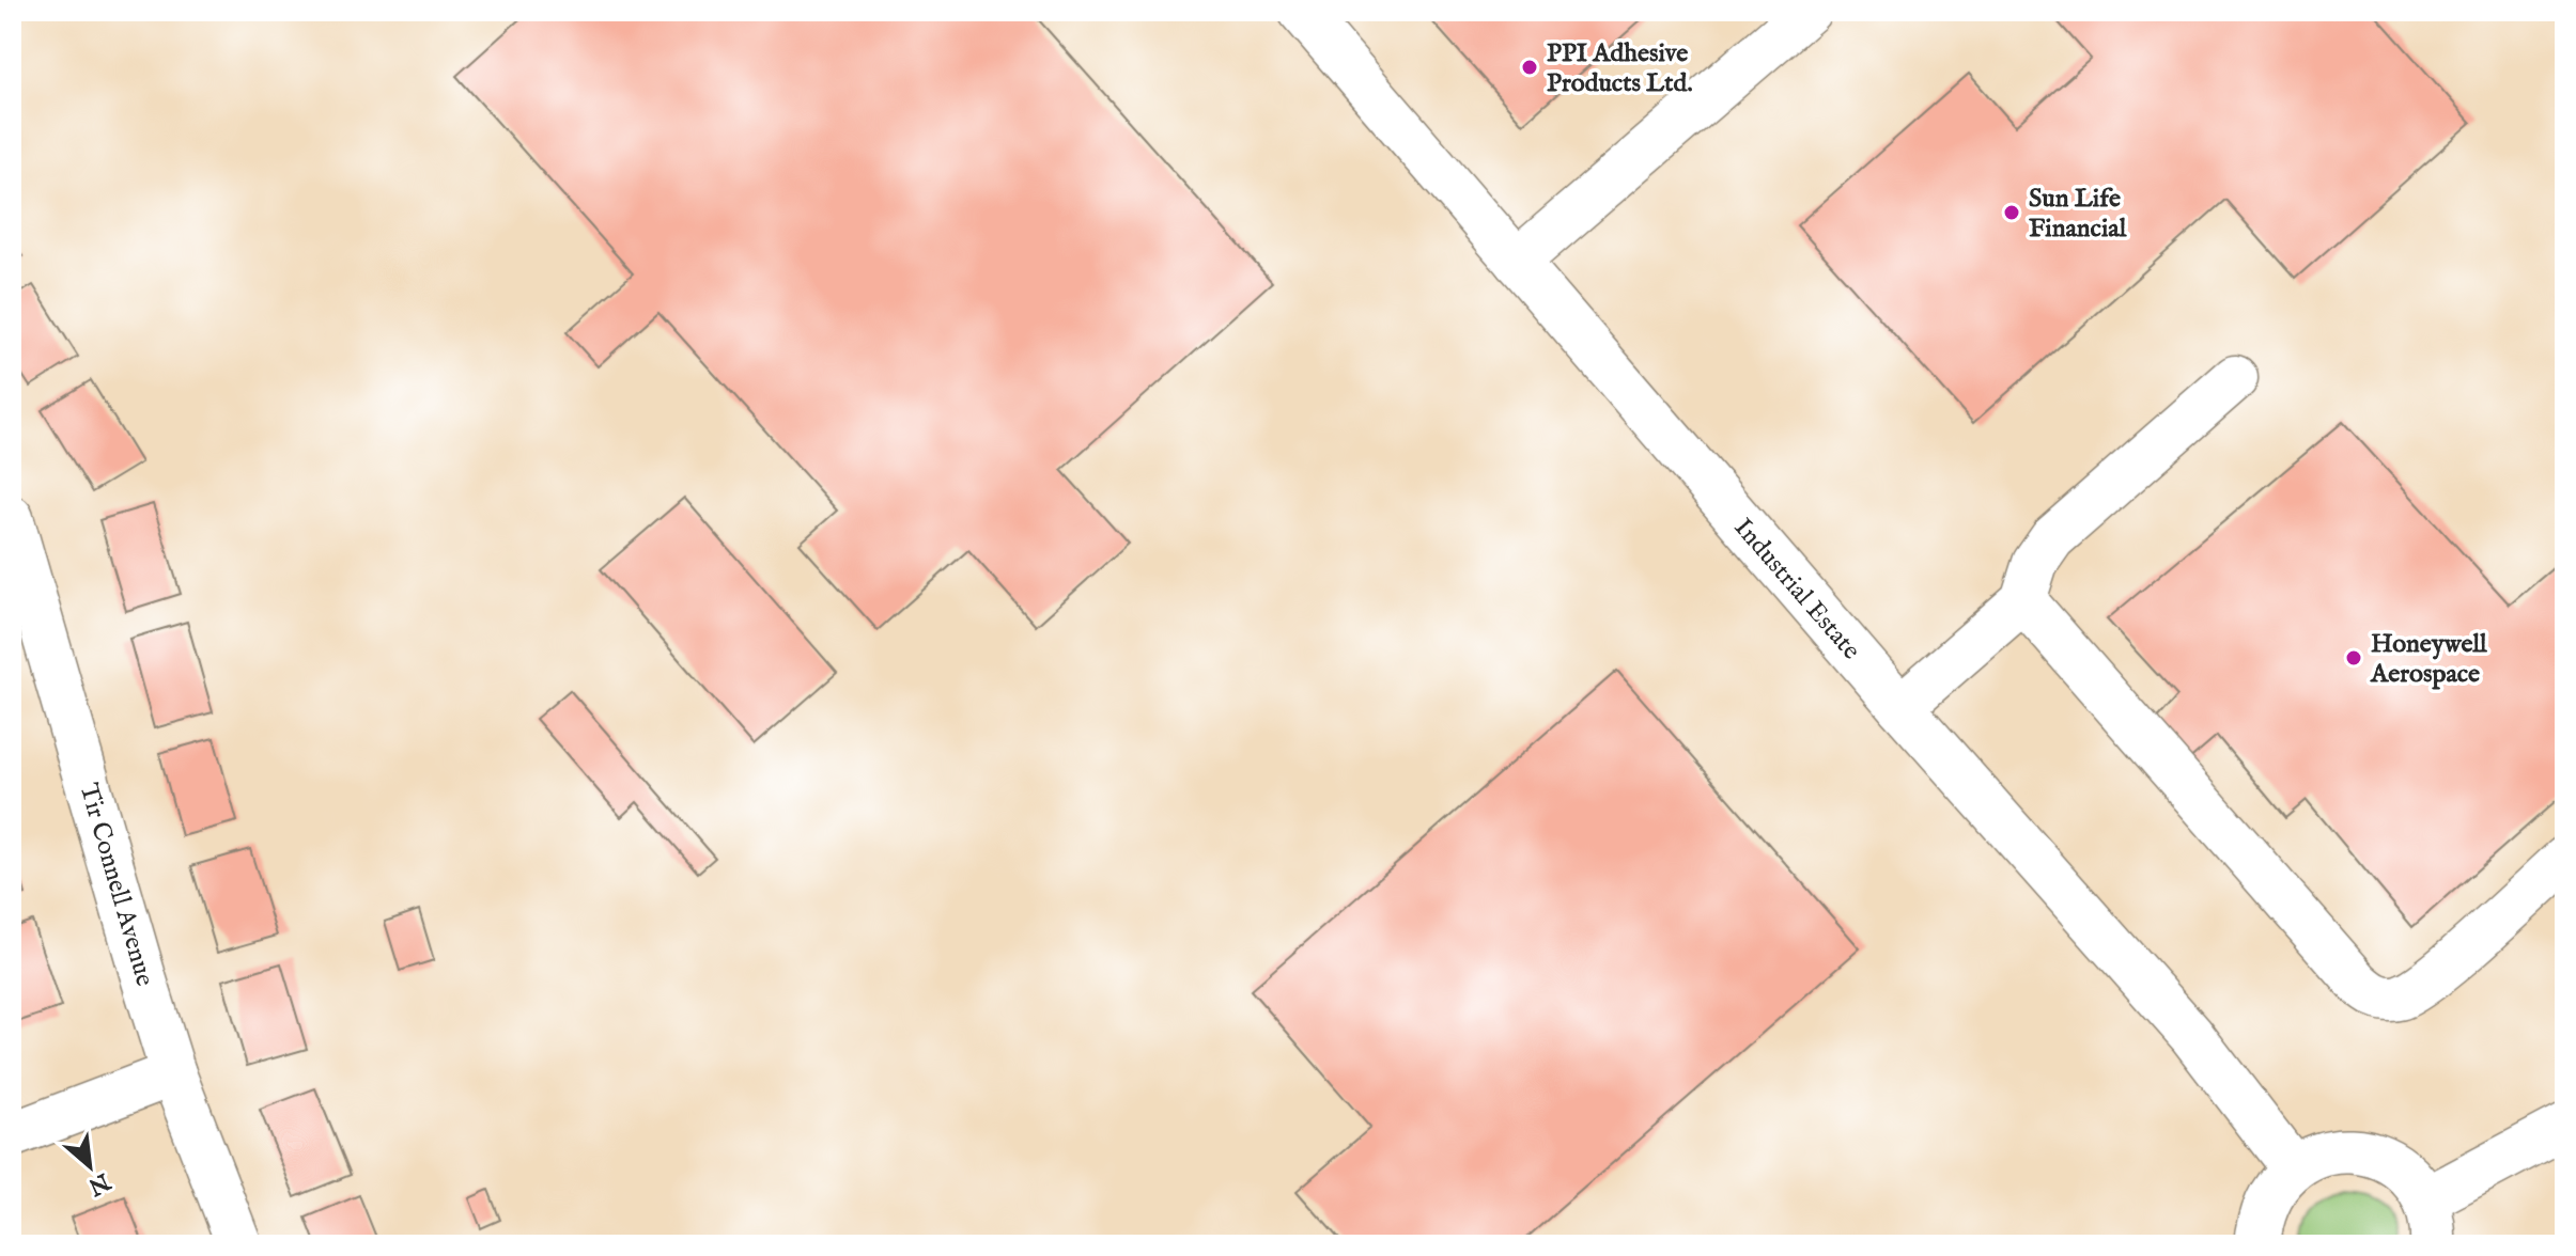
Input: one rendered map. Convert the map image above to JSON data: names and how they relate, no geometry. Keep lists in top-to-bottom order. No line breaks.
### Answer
{"streets":{"street":["Industrial Estate","Tir Connell Avenue"]},"places":["PPI Adhesive Products Ltd.","Sun Life Financial","Honeywell Aerospace"],"north":"bottom right"}
